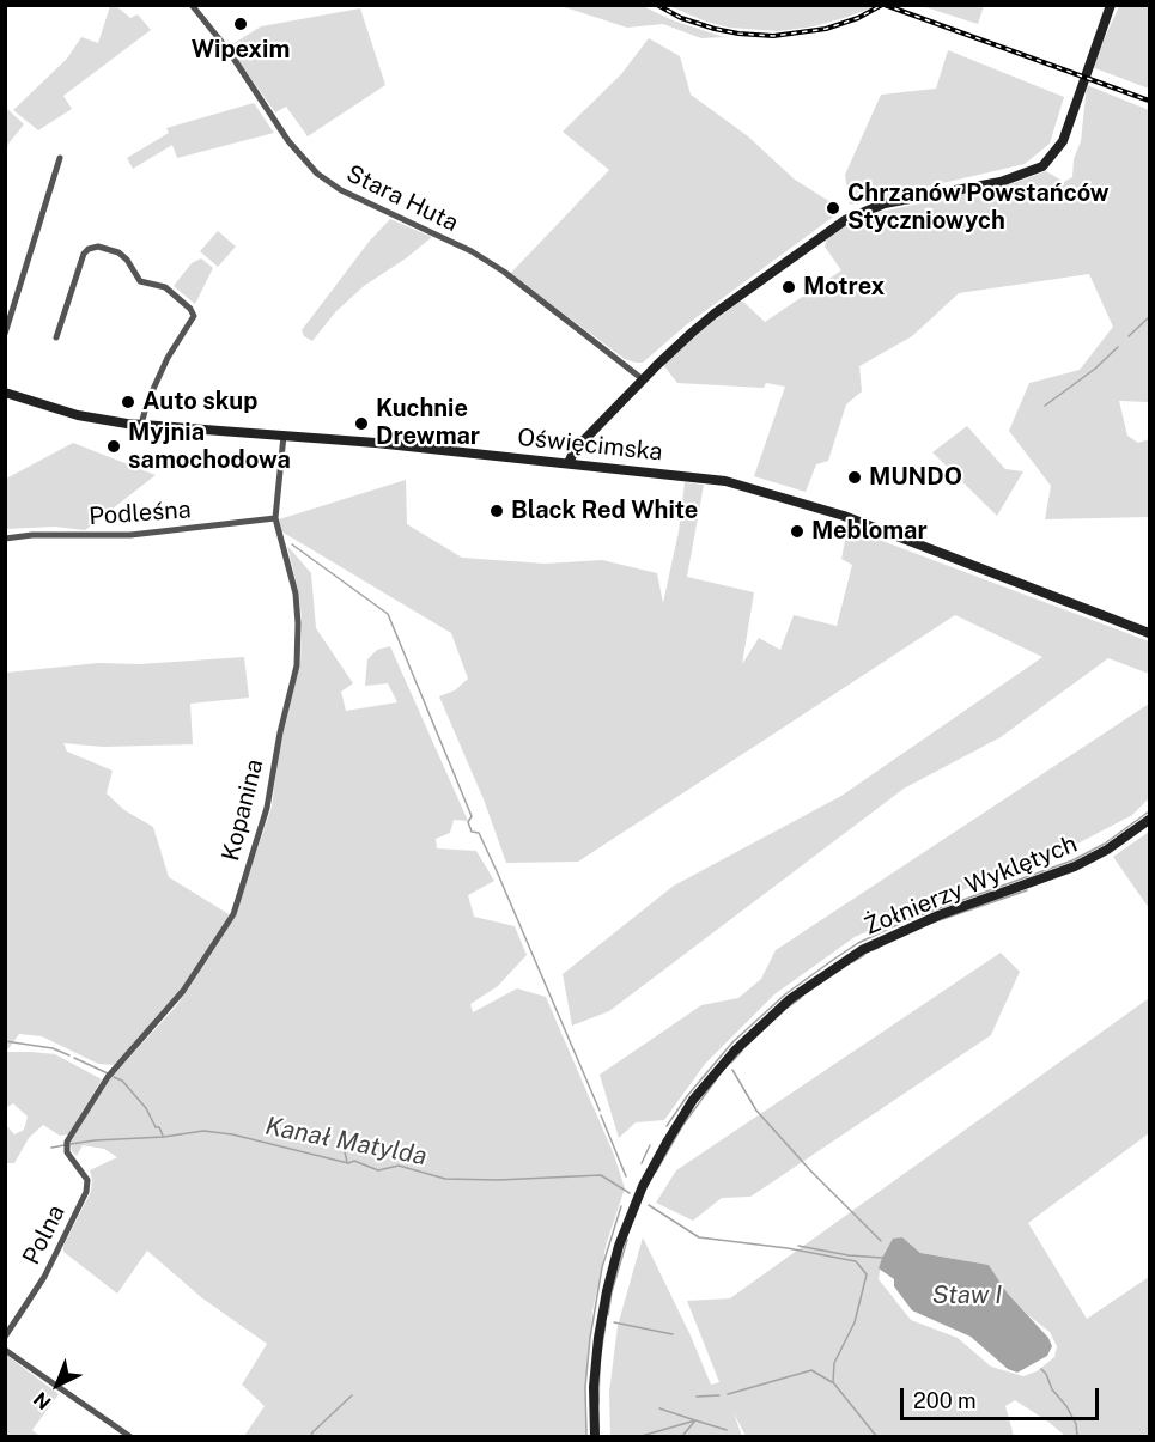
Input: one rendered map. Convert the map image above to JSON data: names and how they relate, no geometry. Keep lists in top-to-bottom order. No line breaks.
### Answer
{"streets":{"street":["Stara Huta","Oświęcimska","Podleśna","Kopanina","Żołnierzy Wyklętych","Polna"]},"crossings":[["Oświęcimska","Kopanina"],["Podleśna","Kopanina"],["Kopanina","Polna"]],"water":["Kanał Matylda","Staw I"],"places":["Wipexim","Chrzanów Powstańców Styczniowych","Motrex","Auto skup","Kuchnie Drewmar","Myjnia samochodowa","MUNDO","Black Red White","Meblomar"],"scale_bar":"200 m","north":"bottom left"}
